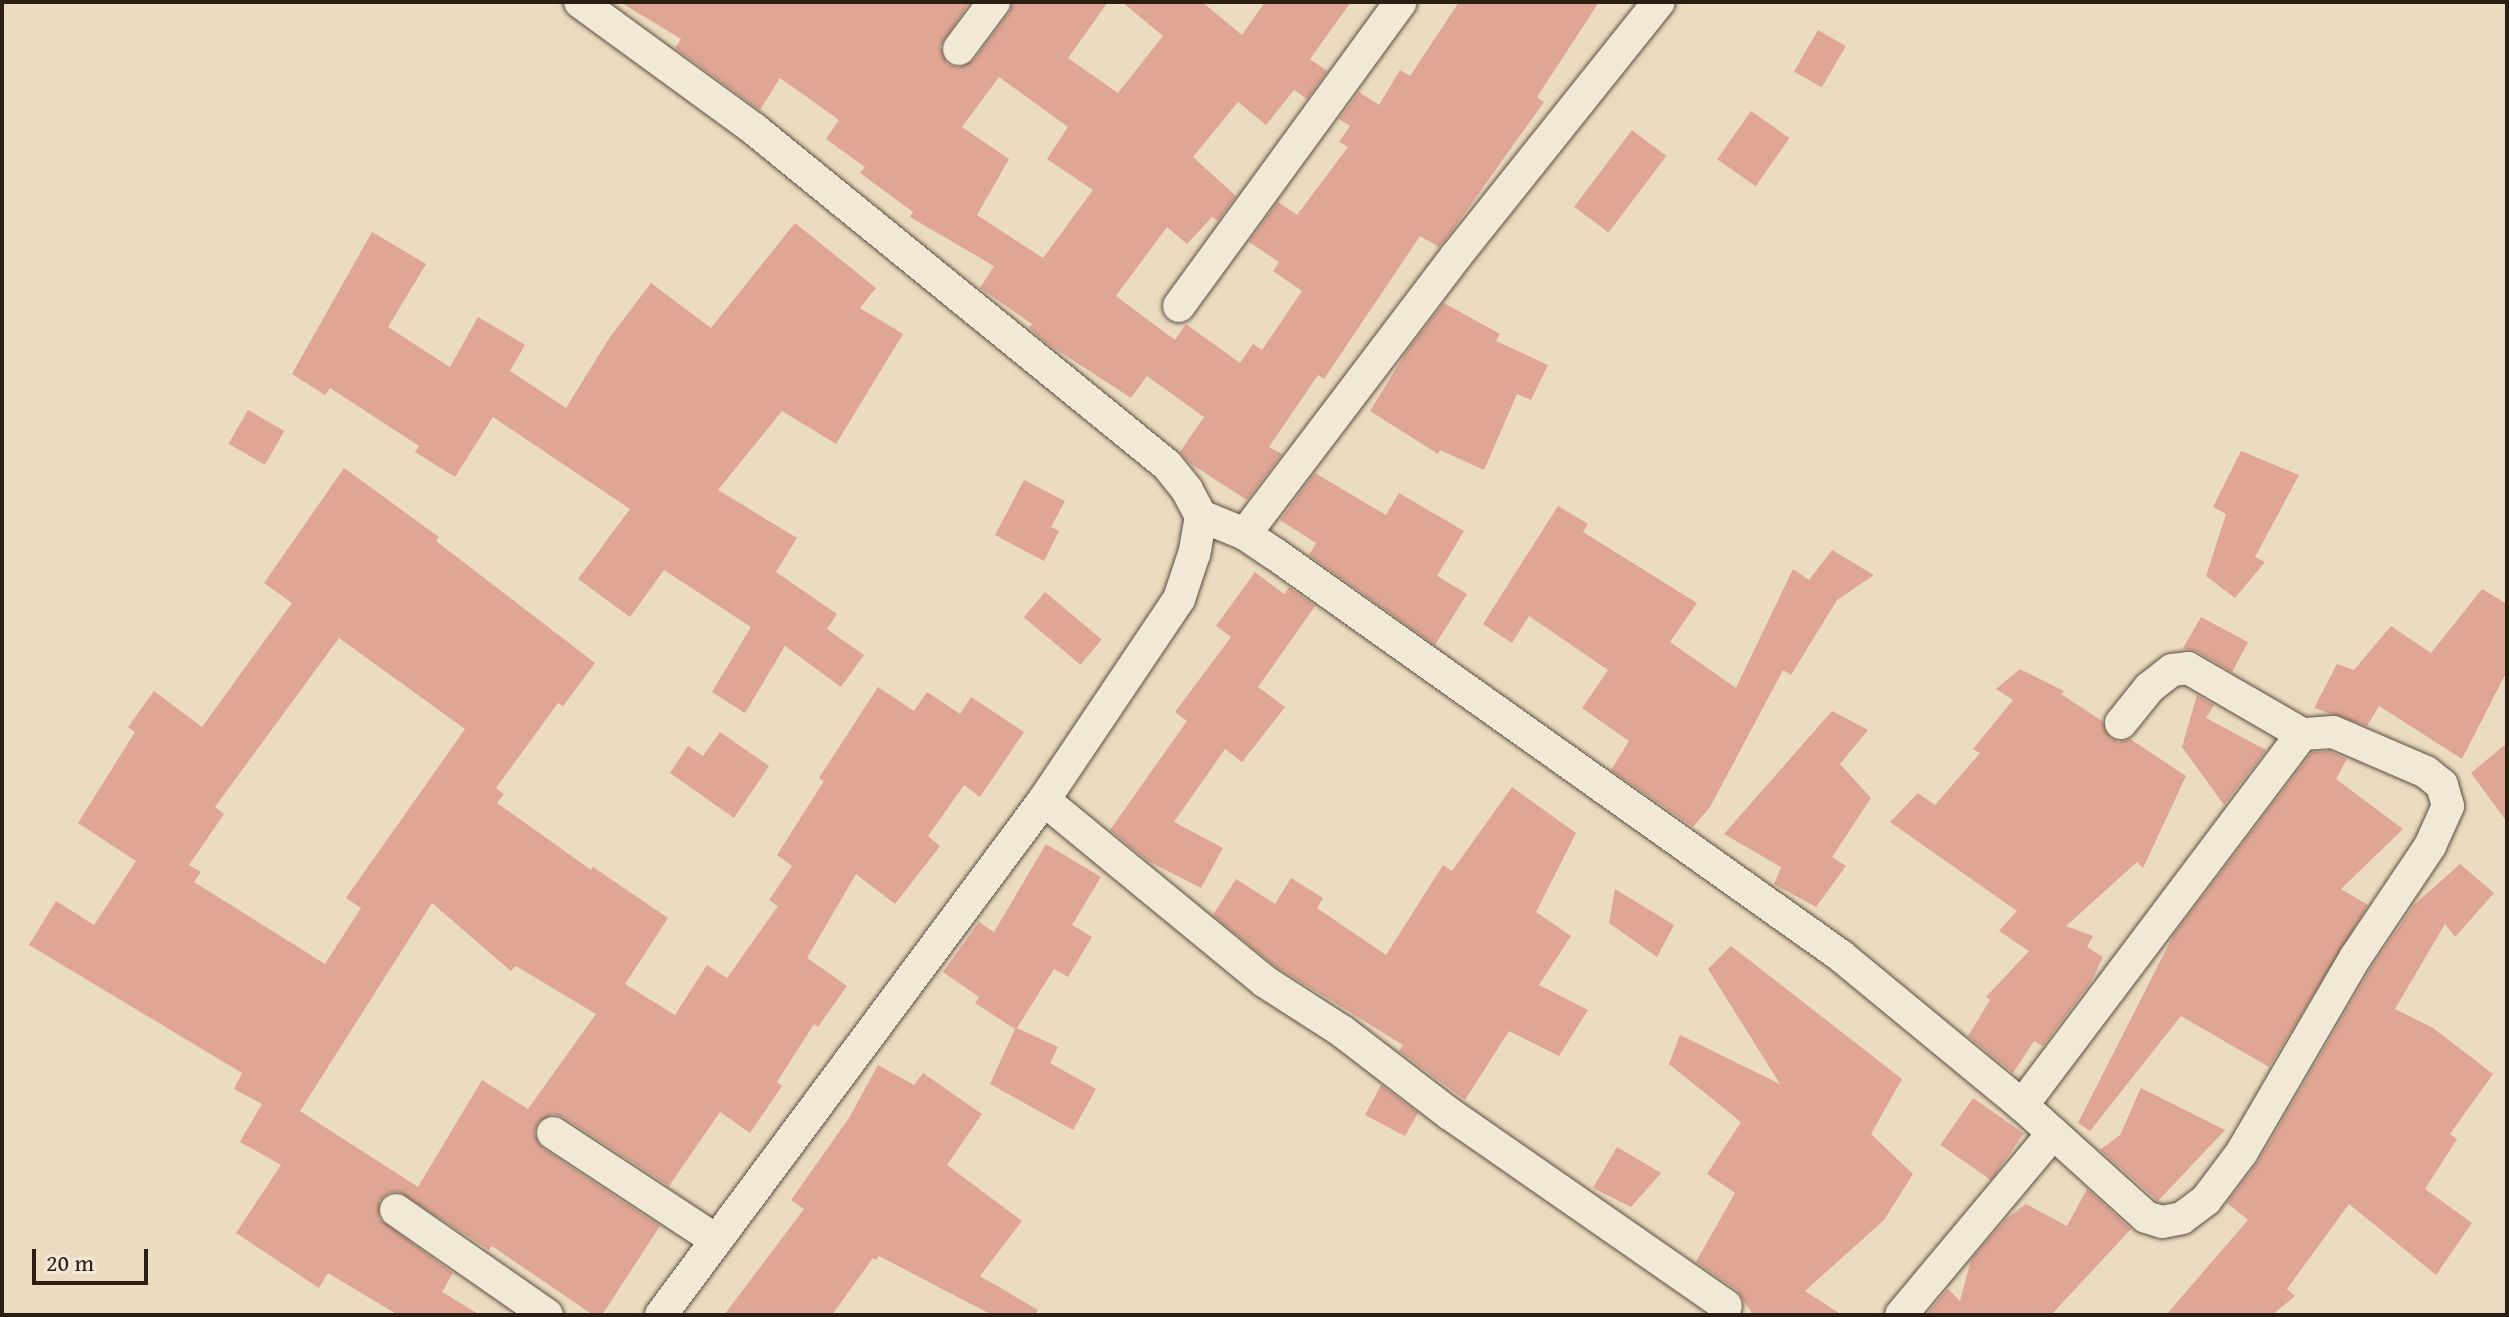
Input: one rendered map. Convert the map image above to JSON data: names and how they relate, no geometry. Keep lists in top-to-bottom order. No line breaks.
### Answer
{"scale_bar":"20 m"}
